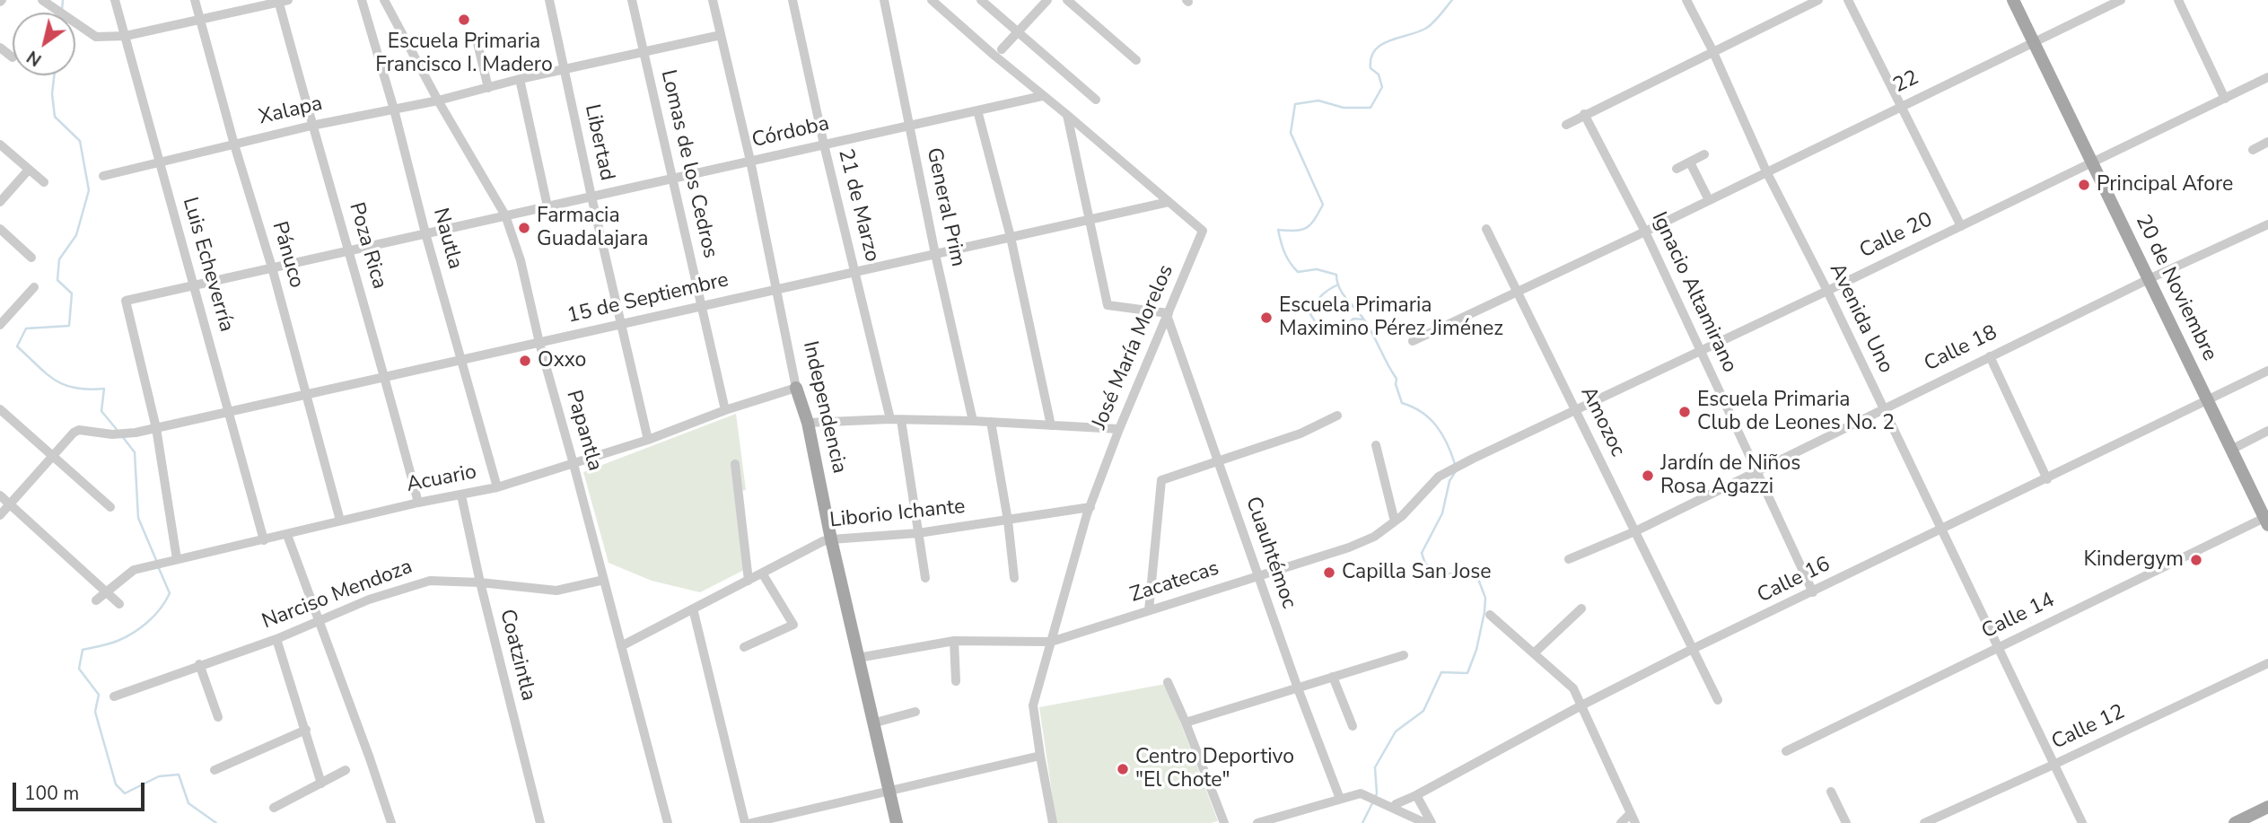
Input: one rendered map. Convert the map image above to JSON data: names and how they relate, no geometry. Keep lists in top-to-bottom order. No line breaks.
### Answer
{"streets":{"main road":["20 de Noviembre","Independencia"],"street":["22","Xalapa","Córdoba","Libertad","Lomas de los Cedros","21 de Marzo","General Prim","Calle 20","Nautla","Poza Rica","Pánuco","Luis Echeverría","Ignacio Altamirano","15 de Septiembre","Avenida Uno","José María Morelos","Calle 18","Amozoc","Papantla","Acuario","Liborio Ichante","Cuauhtémoc","Calle 16","Zacatecas","Narciso Mendoza","Calle 14","Coatzintla","Calle 12"]},"crossings":[["22","20 de Noviembre"],["22","Ignacio Altamirano"],["22","Avenida Uno"],["22","Amozoc"],["Xalapa","Libertad"],["Xalapa","Lomas de los Cedros"],["Xalapa","Nautla"],["Xalapa","Poza Rica"],["Xalapa","Pánuco"],["Xalapa","Luis Echeverría"],["Xalapa","Independencia"],["Xalapa","Papantla"],["Córdoba","Libertad"],["Córdoba","Lomas de los Cedros"],["Córdoba","21 de Marzo"],["Córdoba","General Prim"],["Córdoba","Nautla"],["Córdoba","Poza Rica"],["Córdoba","Pánuco"],["Córdoba","Luis Echeverría"],["Córdoba","15 de Septiembre"],["Córdoba","José María Morelos"],["Córdoba","Independencia"],["Córdoba","Papantla"],["Libertad","15 de Septiembre"],["Libertad","Acuario"],["Lomas de los Cedros","15 de Septiembre"],["Lomas de los Cedros","Acuario"],["21 de Marzo","15 de Septiembre"],["21 de Marzo","Liborio Ichante"],["General Prim","15 de Septiembre"],["Calle 20","20 de Noviembre"],["Calle 20","Ignacio Altamirano"],["Calle 20","Avenida Uno"],["Calle 20","Amozoc"],["Calle 20","Zacatecas"],["Nautla","15 de Septiembre"],["Nautla","Acuario"],["Poza Rica","15 de Septiembre"],["Poza Rica","Acuario"],["Pánuco","15 de Septiembre"],["Pánuco","Acuario"],["Luis Echeverría","15 de Septiembre"],["Luis Echeverría","Acuario"],["20 de Noviembre","Calle 18"],["20 de Noviembre","Calle 16"],["20 de Noviembre","Calle 14"],["Ignacio Altamirano","Calle 18"],["Ignacio Altamirano","Calle 16"],["15 de Septiembre","José María Morelos"],["15 de Septiembre","Independencia"],["15 de Septiembre","Papantla"],["Avenida Uno","Calle 18"],["Avenida Uno","Calle 16"],["Avenida Uno","Calle 14"],["Avenida Uno","Calle 12"],["José María Morelos","Liborio Ichante"],["José María Morelos","Cuauhtémoc"],["José María Morelos","Zacatecas"],["Calle 18","Amozoc"],["Independencia","Acuario"],["Independencia","Liborio Ichante"],["Independencia","Zacatecas"],["Amozoc","Calle 16"],["Papantla","Acuario"],["Papantla","Liborio Ichante"],["Papantla","Narciso Mendoza"],["Acuario","Coatzintla"],["Cuauhtémoc","Zacatecas"],["Narciso Mendoza","Coatzintla"]],"places":["Escuela Primaria Francisco I. Madero","Principal Afore","Farmacia Guadalajara","Escuela Primaria Maximino Pérez Jiménez","Oxxo","Escuela Primaria Club de Leones No. 2","Jardín de Niños Rosa Agazzi","Kindergym","Capilla San Jose","Centro Deportivo \"El Chote\""],"scale_bar":"100 m","north":"bottom left"}
